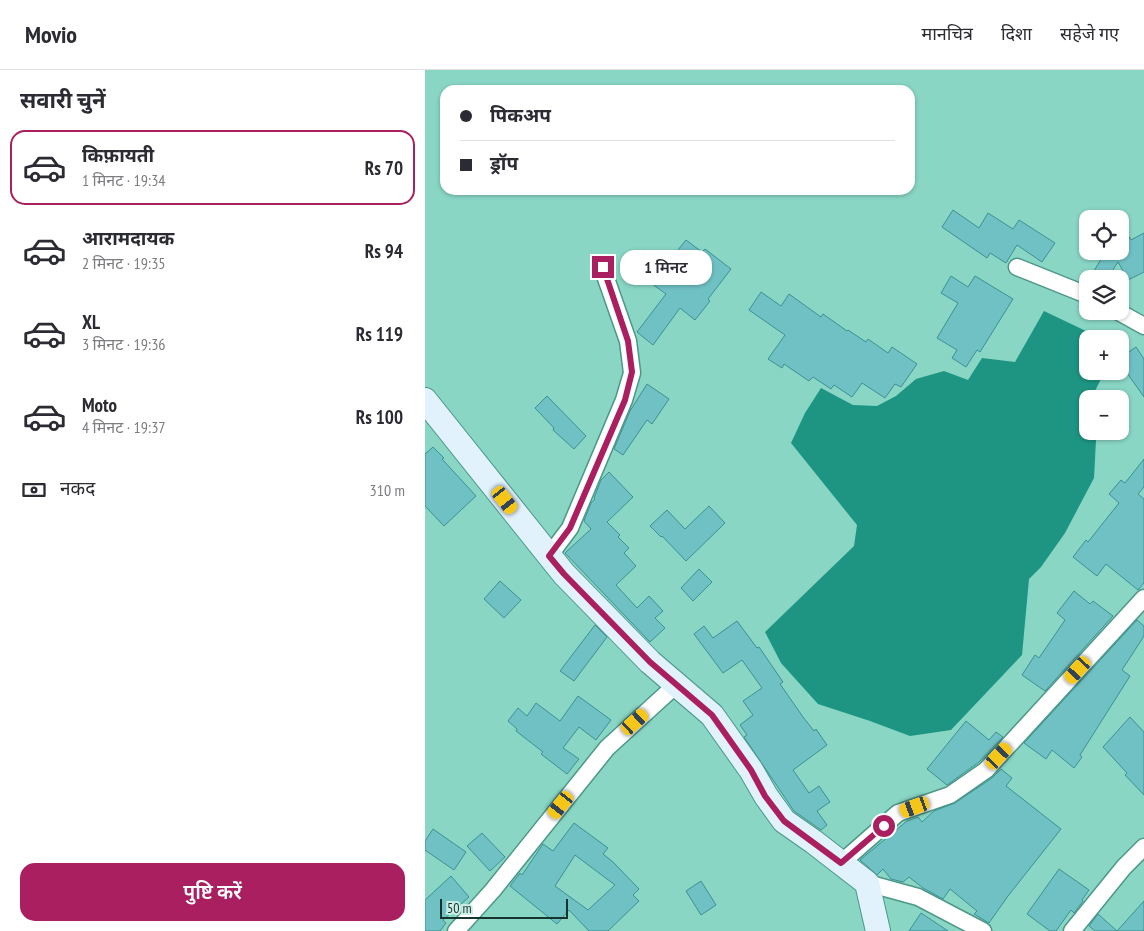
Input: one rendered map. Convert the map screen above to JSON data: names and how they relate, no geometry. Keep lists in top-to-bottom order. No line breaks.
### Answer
{"scale_bar":"50 m","page":{"header":"Movio","nav":["मानचित्र","दिशा","सहेजे गए"],"heading":"सवारी चुनें","banner":["पिकअप","ड्रॉप"],"list":[{"name":"किफ़ायती","note":"1 मिनट · 19:34","value":"Rs 70"},{"name":"आरामदायक","note":"2 मिनट · 19:35","value":"Rs 94"},{"name":"XL","note":"3 मिनट · 19:36","value":"Rs 119"},{"name":"Moto","note":"4 मिनट · 19:37","value":"Rs 100"}],"map_buttons":["+","−"],"bubble":"1 मिनट","pay":["नकद","310 m"],"buttons":"पुष्टि करें","scale":"50 m"}}
